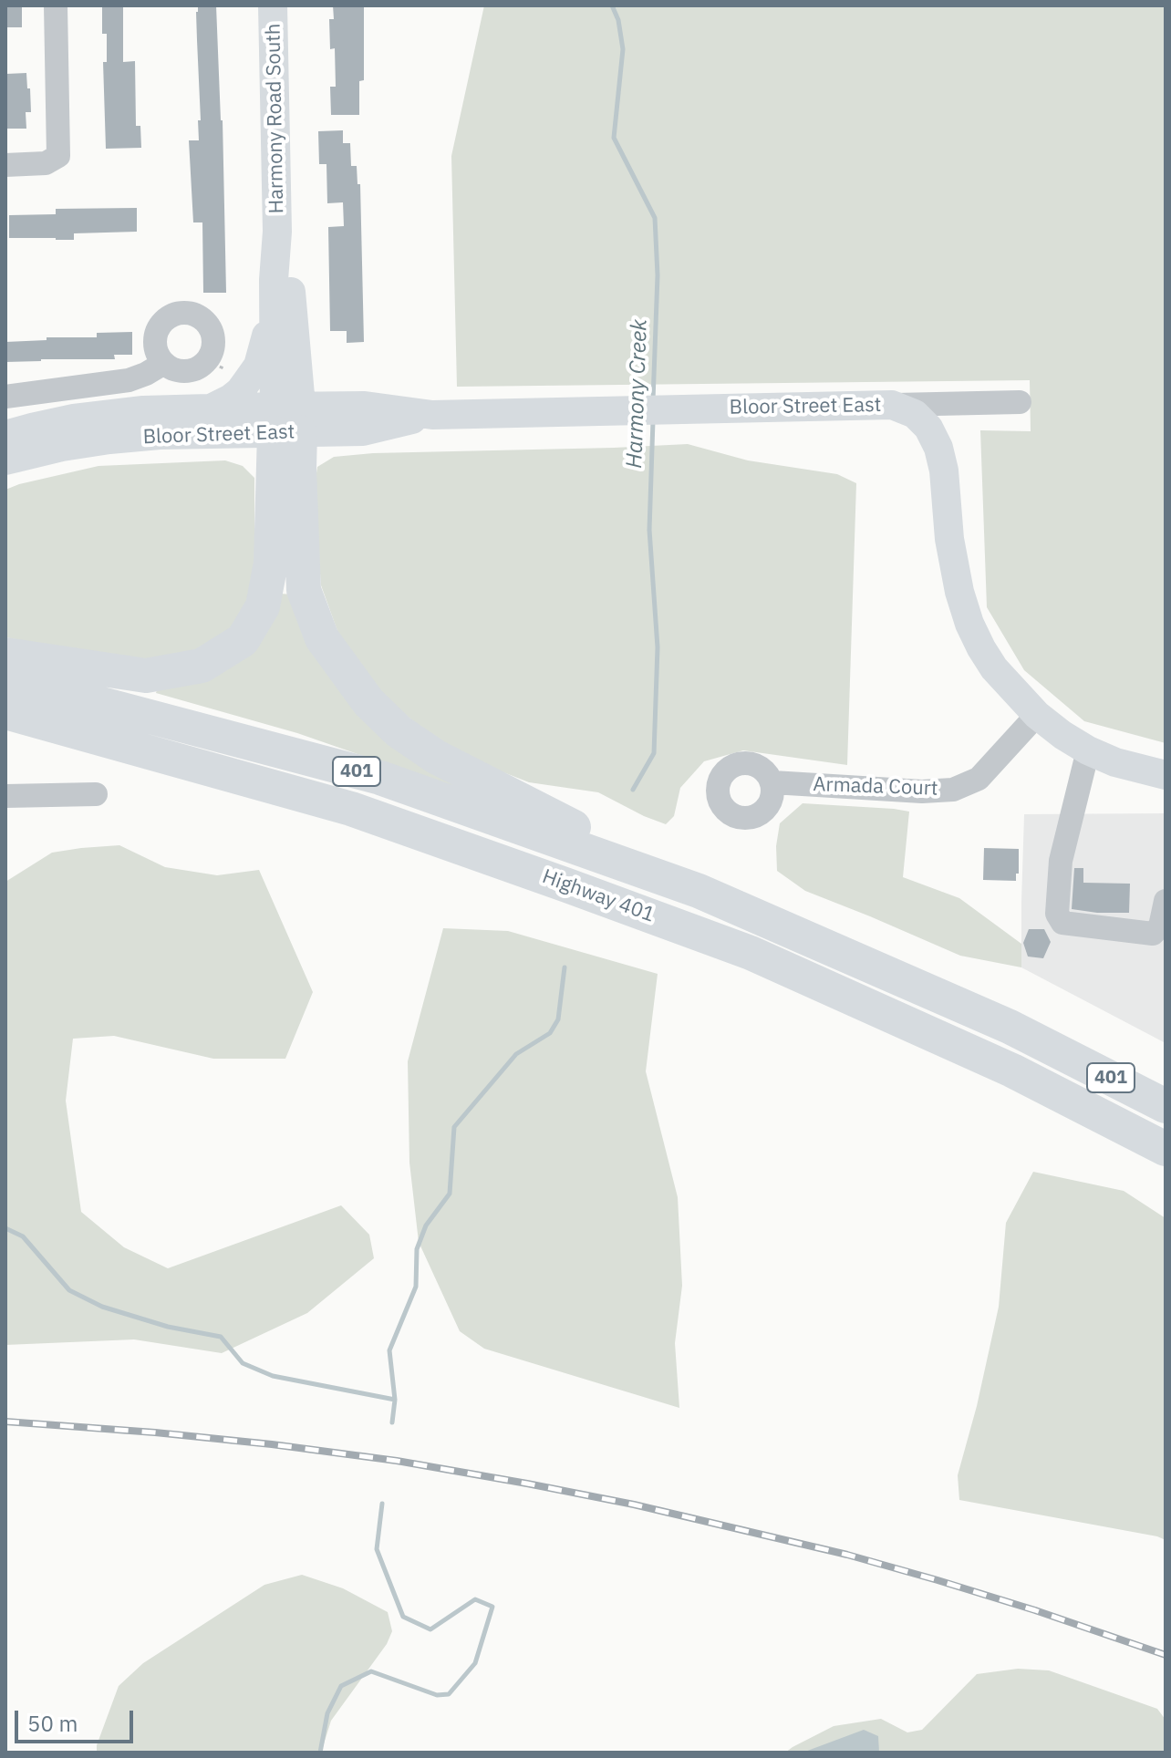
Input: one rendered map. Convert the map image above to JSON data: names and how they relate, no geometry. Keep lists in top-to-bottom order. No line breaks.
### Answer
{"streets":{"highway":["401","Highway 401"],"main road":["Harmony Road South","Bloor Street East"],"street":["Armada Court"]},"crossings":[["Harmony Road South","Bloor Street East"],["Bloor Street East","Armada Court"]],"water":["Harmony Creek"],"scale_bar":"50 m"}
